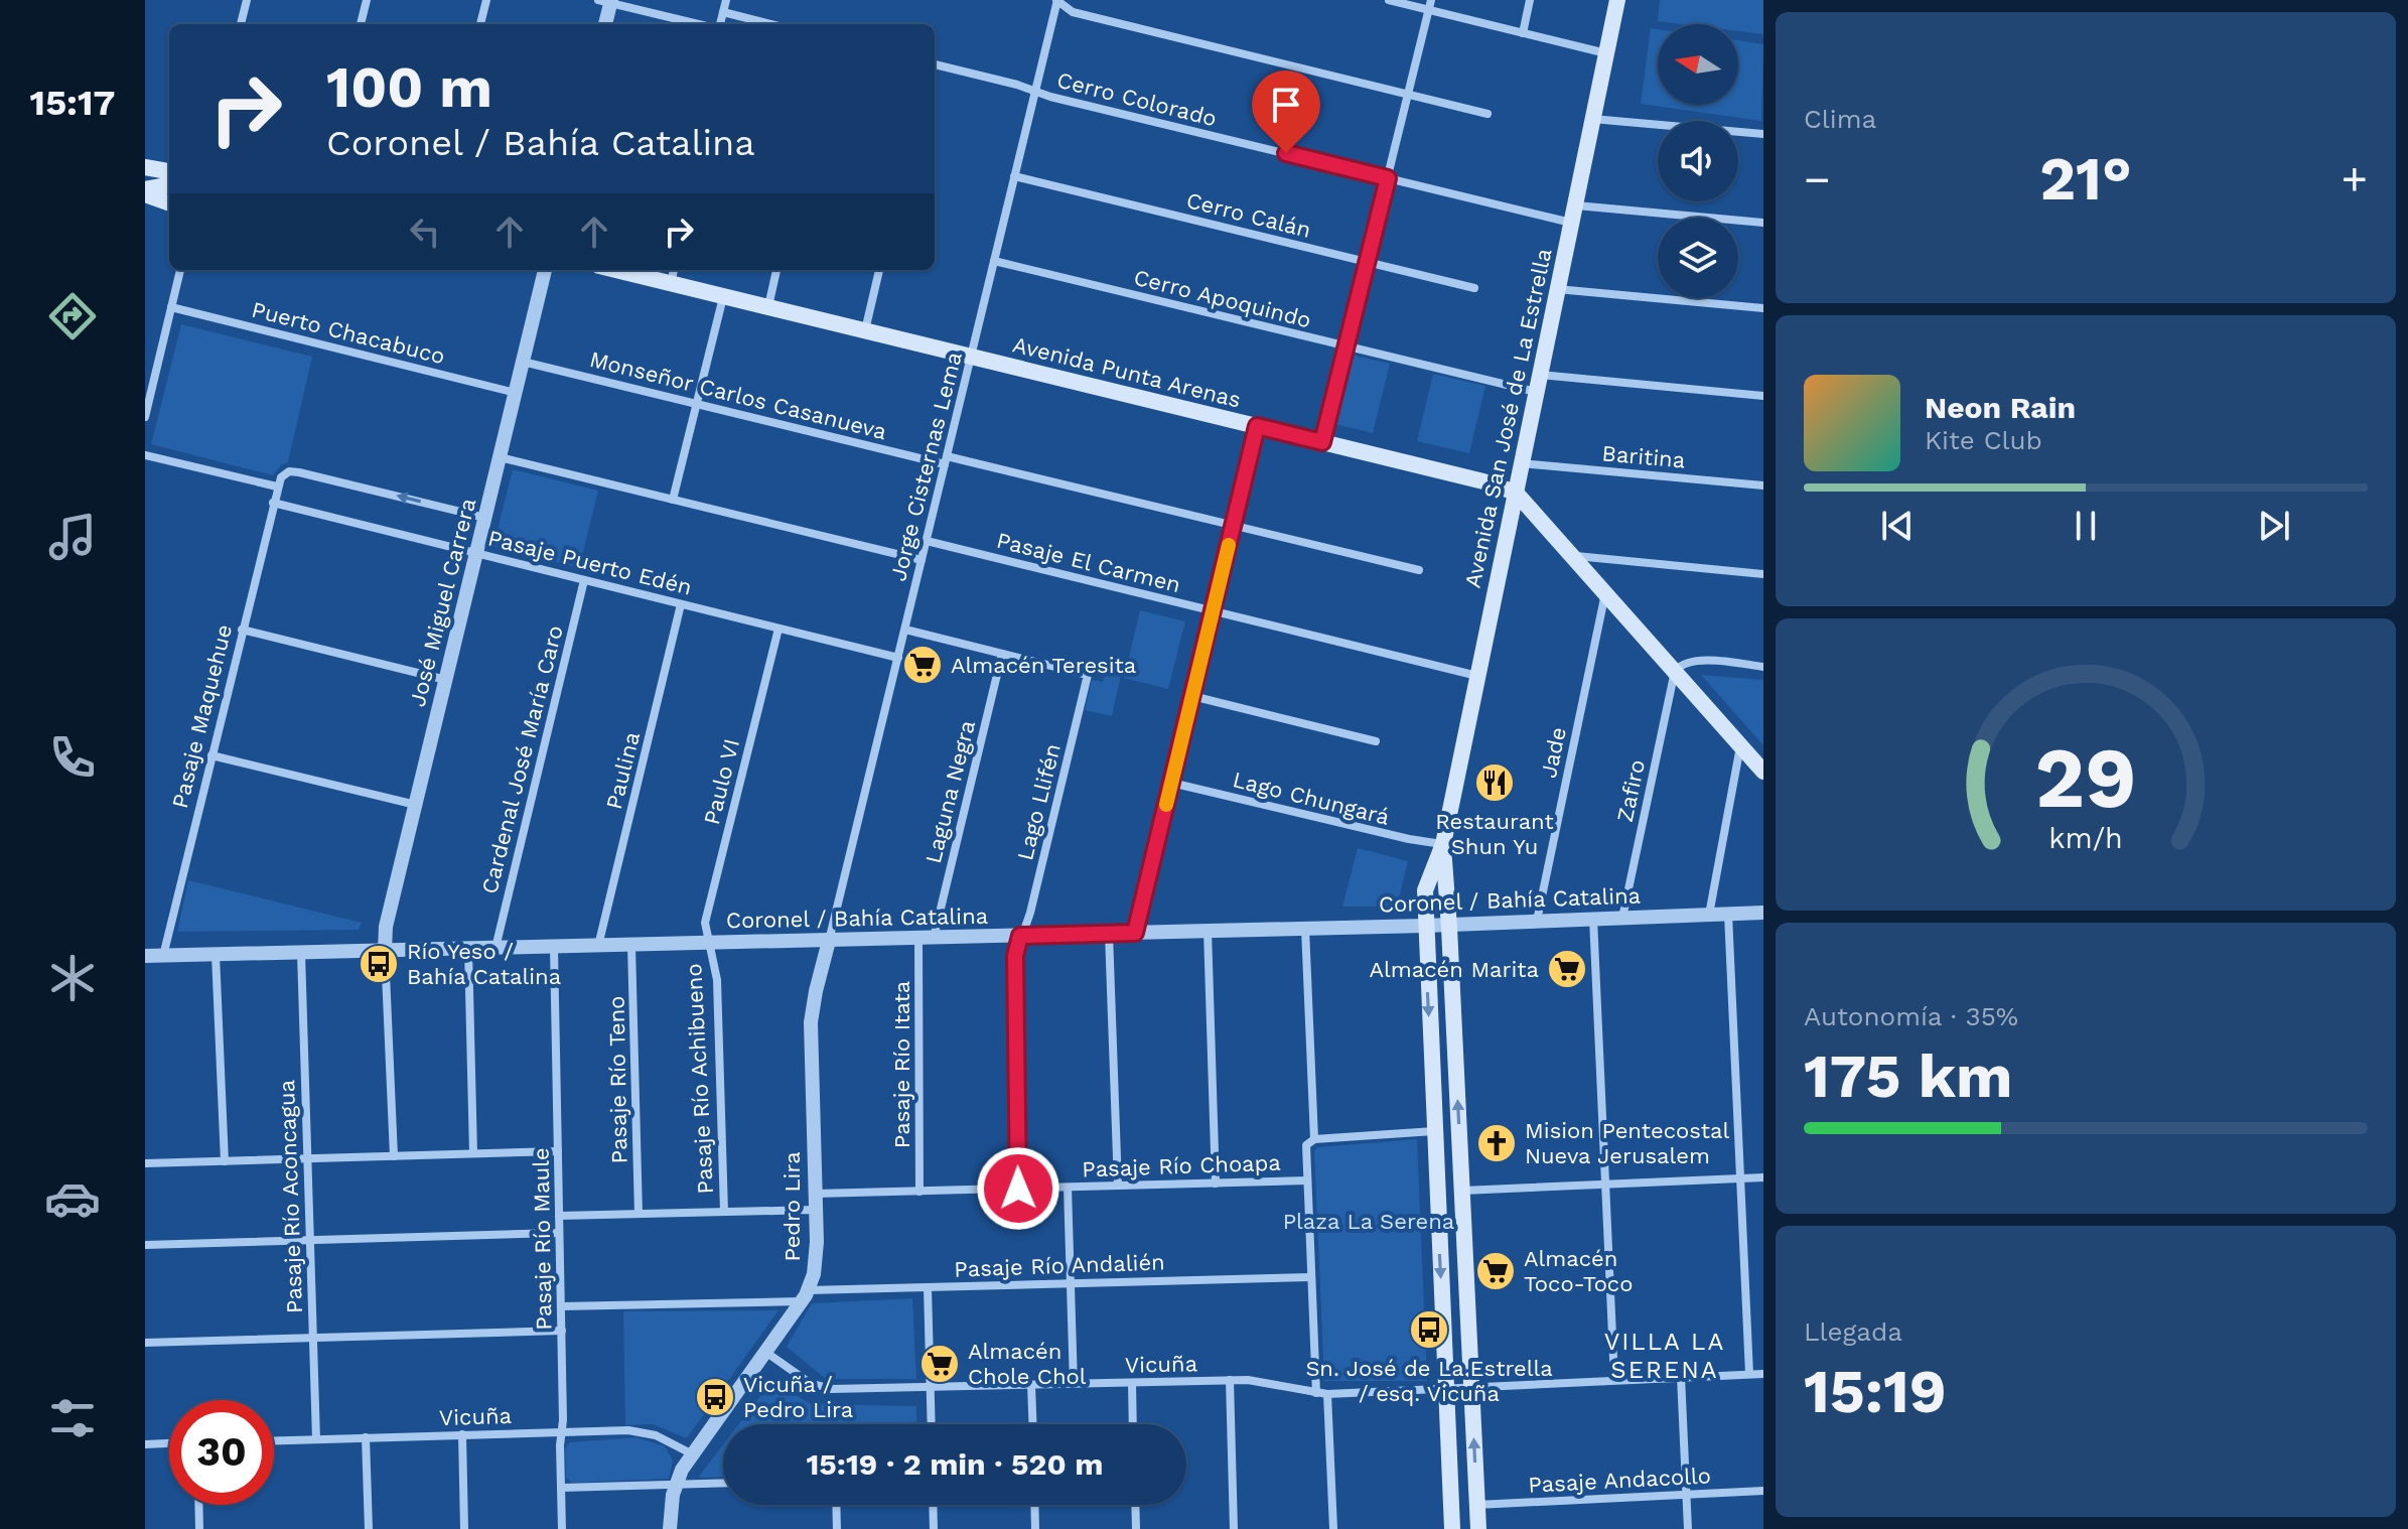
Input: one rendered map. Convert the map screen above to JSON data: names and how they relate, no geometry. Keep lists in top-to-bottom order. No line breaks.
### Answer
{"streets":{"main road":["Avenida Punta Arenas","Avenida San José de La Estrella"],"street":["Cerro Colorado","Cerro Calán","Cerro Apoquindo","Puerto Chacabuco","Monseñor Carlos Casanueva","Baritina","Jorge Cisternas Lema","Pasaje Puerto Edén","Pasaje El Carmen","José Miguel Carrera","Pasaje Maquehue","Jade","Cardenal José María Caro","Paulina","Paulo VI","Zafiro","Laguna Negra","Lago Chungará","Lago Llifén","Coronel / Bahía Catalina","Pasaje Río Itata","Pasaje Río Achibueno","Pasaje Río Teno","Pasaje Río Choapa","Pasaje Río Aconcagua","Pedro Lira","Pasaje Río Maule","Pasaje Río Andalién","Vicuña","Pasaje Andacollo"]},"crossings":[["Cerro Colorado","Avenida San José de La Estrella"],["Cerro Colorado","Jorge Cisternas Lema"],["Cerro Calán","Jorge Cisternas Lema"],["Cerro Apoquindo","Avenida San José de La Estrella"],["Cerro Apoquindo","Jorge Cisternas Lema"],["Puerto Chacabuco","José Miguel Carrera"],["Avenida Punta Arenas","Avenida San José de La Estrella"],["Avenida Punta Arenas","Jorge Cisternas Lema"],["Avenida Punta Arenas","Jade"],["Avenida Punta Arenas","Zafiro"],["Monseñor Carlos Casanueva","Jorge Cisternas Lema"],["Monseñor Carlos Casanueva","José Miguel Carrera"],["Avenida San José de La Estrella","Baritina"],["Avenida San José de La Estrella","Pasaje El Carmen"],["Avenida San José de La Estrella","Lago Chungará"],["Avenida San José de La Estrella","Coronel / Bahía Catalina"],["Avenida San José de La Estrella","Vicuña"],["Avenida San José de La Estrella","Pasaje Andacollo"],["Jorge Cisternas Lema","Pasaje Puerto Edén"],["Jorge Cisternas Lema","Pasaje El Carmen"],["Jorge Cisternas Lema","Coronel / Bahía Catalina"],["Jorge Cisternas Lema","Pedro Lira"],["Pasaje Puerto Edén","José Miguel Carrera"],["Pasaje Puerto Edén","Pasaje Maquehue"],["Pasaje Puerto Edén","Cardenal José María Caro"],["Pasaje Puerto Edén","Paulina"],["Pasaje Puerto Edén","Paulo VI"],["José Miguel Carrera","Coronel / Bahía Catalina"],["Pasaje Maquehue","Coronel / Bahía Catalina"],["Jade","Coronel / Bahía Catalina"],["Cardenal José María Caro","Coronel / Bahía Catalina"],["Paulina","Coronel / Bahía Catalina"],["Paulo VI","Coronel / Bahía Catalina"],["Paulo VI","Pasaje Río Achibueno"],["Zafiro","Coronel / Bahía Catalina"],["Laguna Negra","Lago Llifén"],["Laguna Negra","Coronel / Bahía Catalina"],["Laguna Negra","Pasaje Río Itata"],["Lago Llifén","Coronel / Bahía Catalina"],["Lago Llifén","Pasaje Río Choapa"],["Coronel / Bahía Catalina","Pasaje Río Itata"],["Coronel / Bahía Catalina","Pasaje Río Achibueno"],["Coronel / Bahía Catalina","Pasaje Río Teno"],["Coronel / Bahía Catalina","Pasaje Río Aconcagua"],["Coronel / Bahía Catalina","Pedro Lira"],["Coronel / Bahía Catalina","Pasaje Río Maule"],["Pasaje Río Itata","Pasaje Río Choapa"],["Pasaje Río Achibueno","Pasaje Río Choapa"],["Pasaje Río Teno","Pasaje Río Choapa"],["Pasaje Río Choapa","Pedro Lira"],["Pasaje Río Choapa","Pasaje Río Maule"],["Pasaje Río Aconcagua","Vicuña"],["Pedro Lira","Pasaje Río Andalién"],["Pedro Lira","Vicuña"],["Pasaje Río Maule","Pasaje Río Andalién"],["Pasaje Río Maule","Vicuña"]],"districts":["VILLA LA SERENA"],"parks":["Plaza La Serena"],"places":{"supermarket":["Almacén Teresita","Almacén Marita","Almacén Toco-Toco","Almacén Chole Chol"],"restaurant":["Restaurant Shun Yu"],"bus stop":["Río Yeso / Bahía Catalina","Sn. José de La.Estrella / esq. Vicuña","Vicuña / Pedro Lira"],"church":["Mision Pentecostal Nueva Jerusalem"]},"north":"left","page":{"tabs":"15:17","tile":["Clima",["Autonomía · 35%","175 km"],["Llegada","15:19"]],"turn":["100 m","Coronel / Bahía Catalina"],"heat":["−","21°","+"],"song":["Neon Rain","Kite Club"],"limit":"30","trip":"15:19 · 2 min · 520 m","gauge":["29","km/h"]}}
